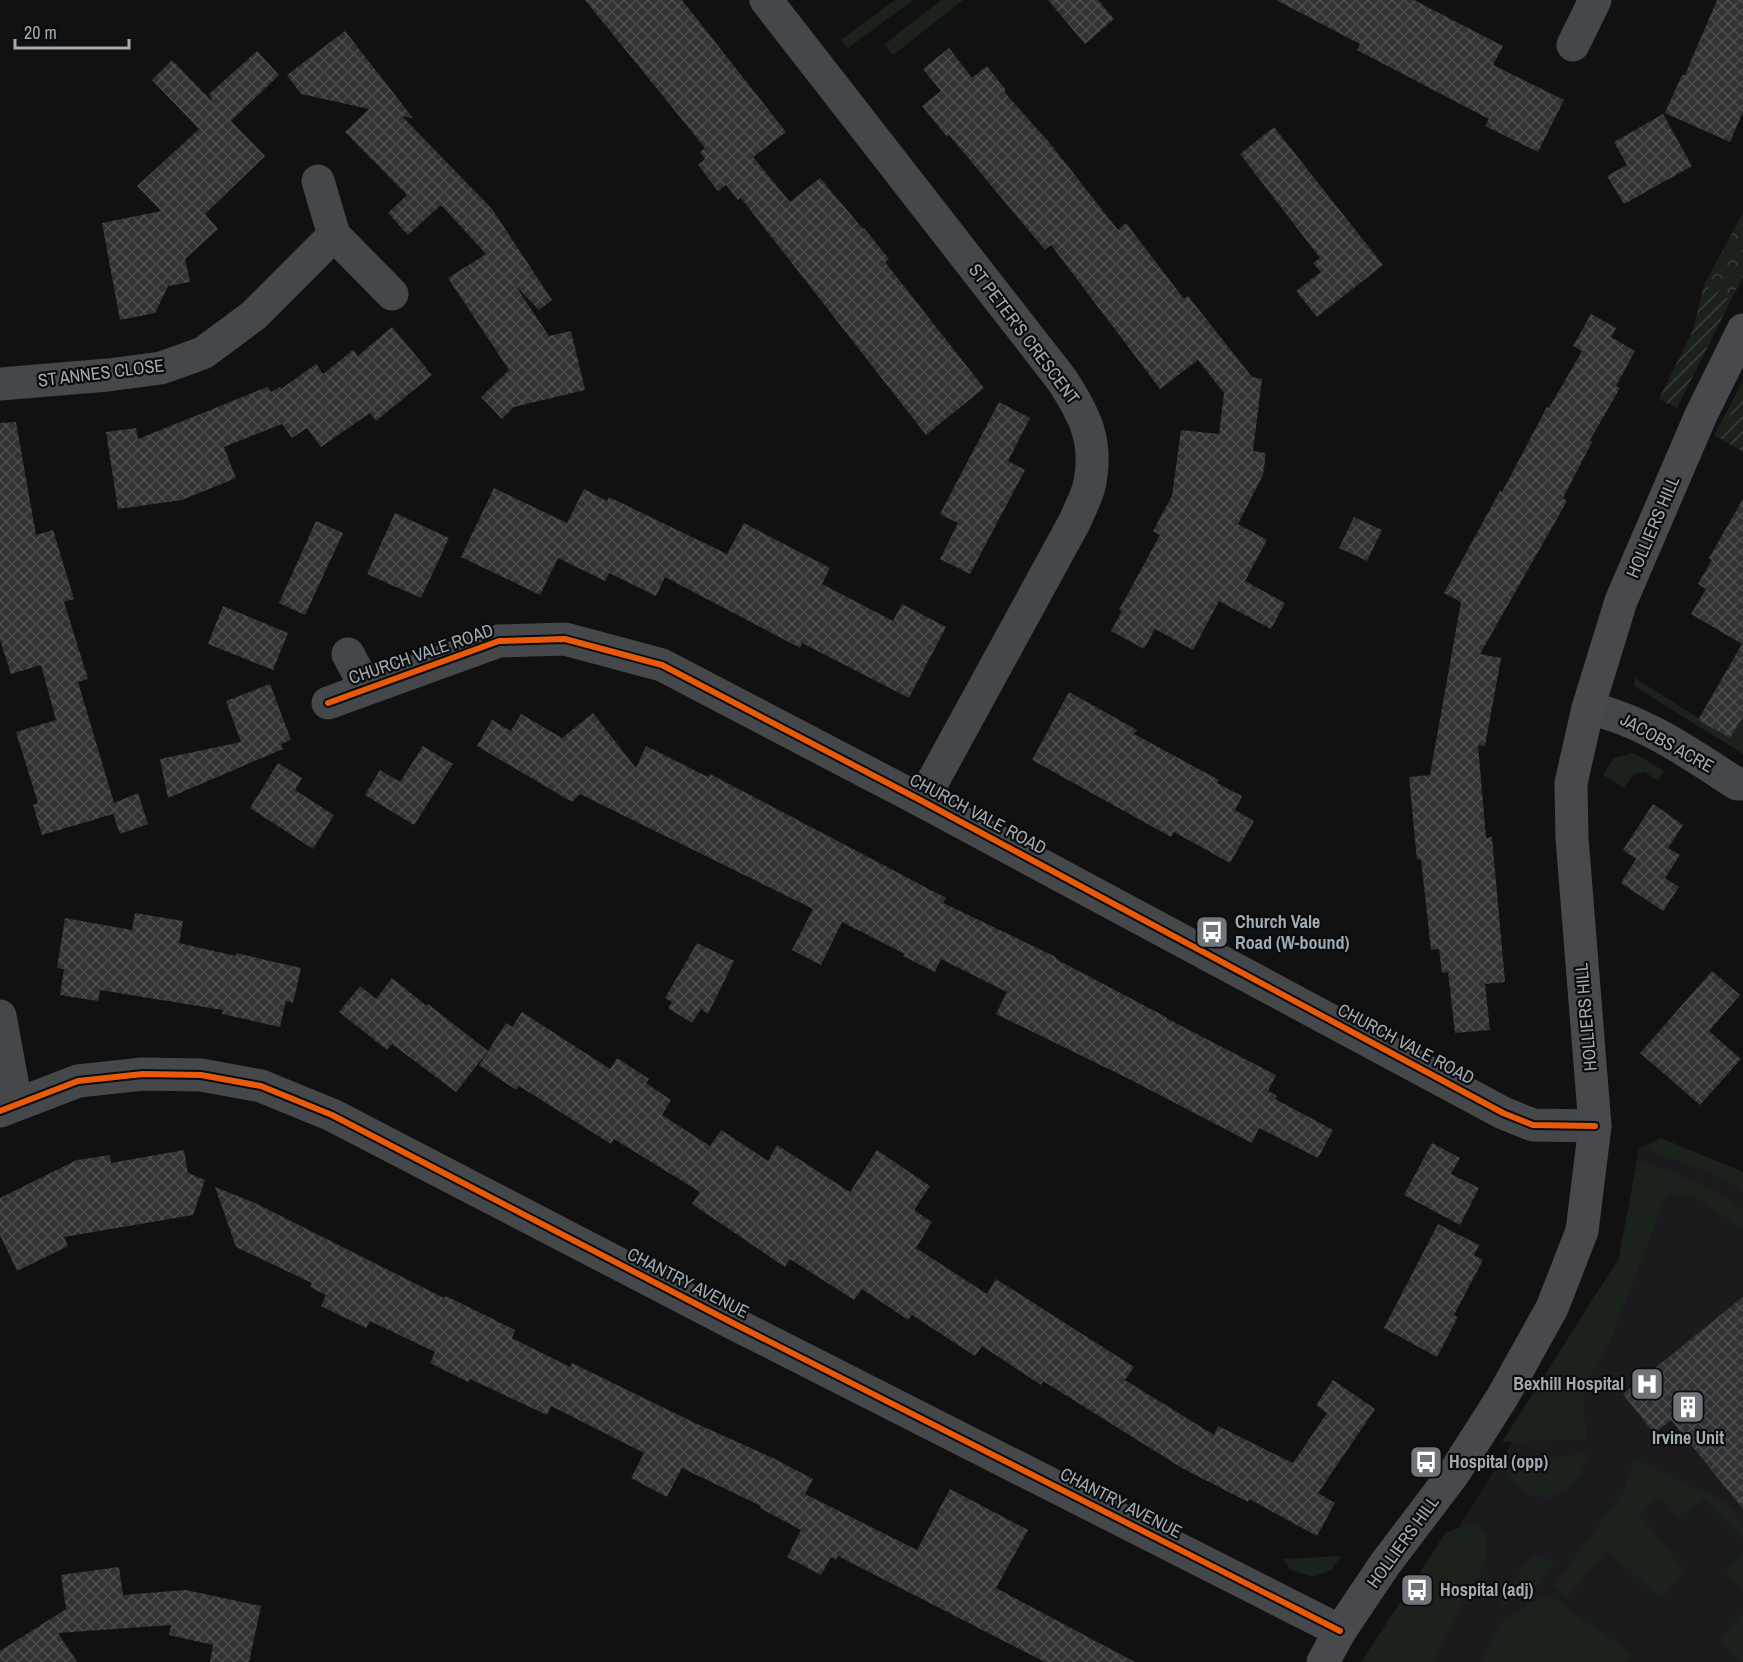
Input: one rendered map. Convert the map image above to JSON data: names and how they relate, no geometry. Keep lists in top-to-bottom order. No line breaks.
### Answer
{"streets":{"main road":["HOLLIERS HILL"],"street":["ST PETER'S CRESCENT","ST ANNES CLOSE","CHURCH VALE ROAD","JACOBS ACRE","CHANTRY AVENUE"]},"crossings":[["ST PETER'S CRESCENT","CHURCH VALE ROAD"],["HOLLIERS HILL","CHURCH VALE ROAD"],["HOLLIERS HILL","JACOBS ACRE"],["HOLLIERS HILL","CHANTRY AVENUE"]],"places":{"bus stop":["Church Vale Road (W-bound)","Hospital (opp)","Hospital (adj)"],"hospital":["Bexhill Hospital"],"building":["Irvine Unit"]},"scale_bar":"20 m"}
